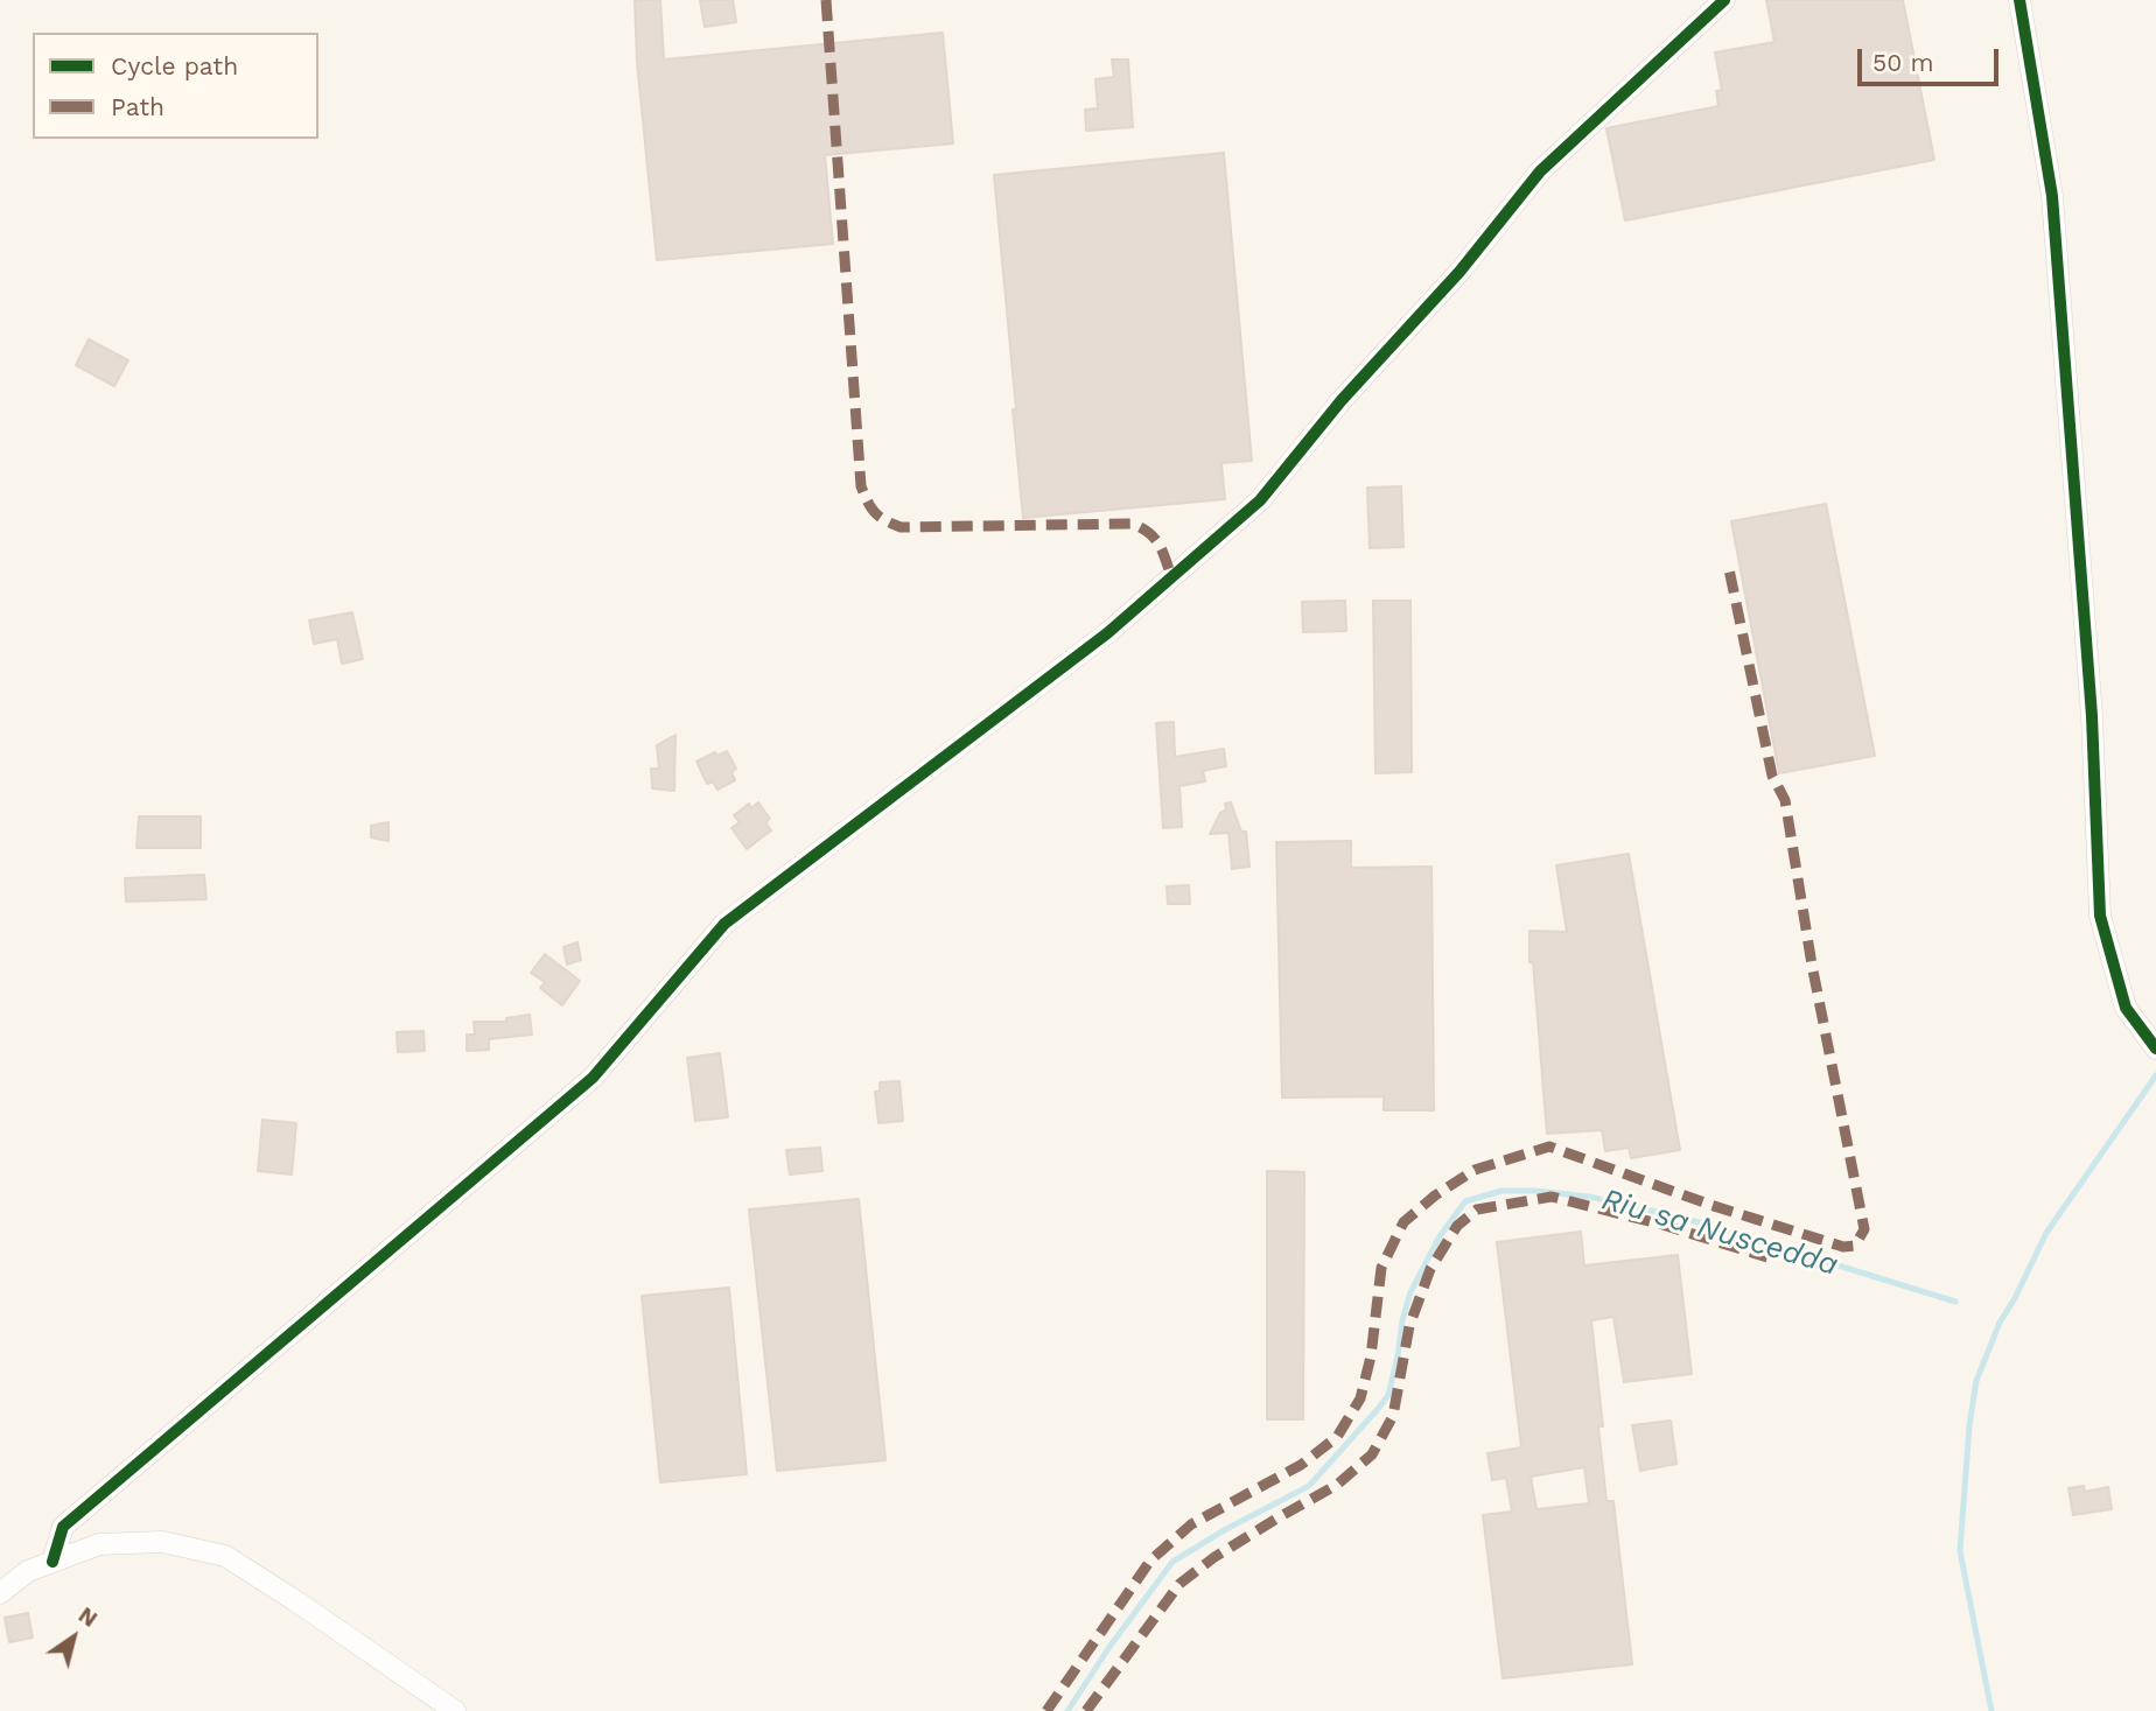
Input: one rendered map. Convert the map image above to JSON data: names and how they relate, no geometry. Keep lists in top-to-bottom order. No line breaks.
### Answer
{"water":["Riu sa Nuscedda"],"legend":["Cycle path","Path"],"scale_bar":"50 m","north":"top right"}
